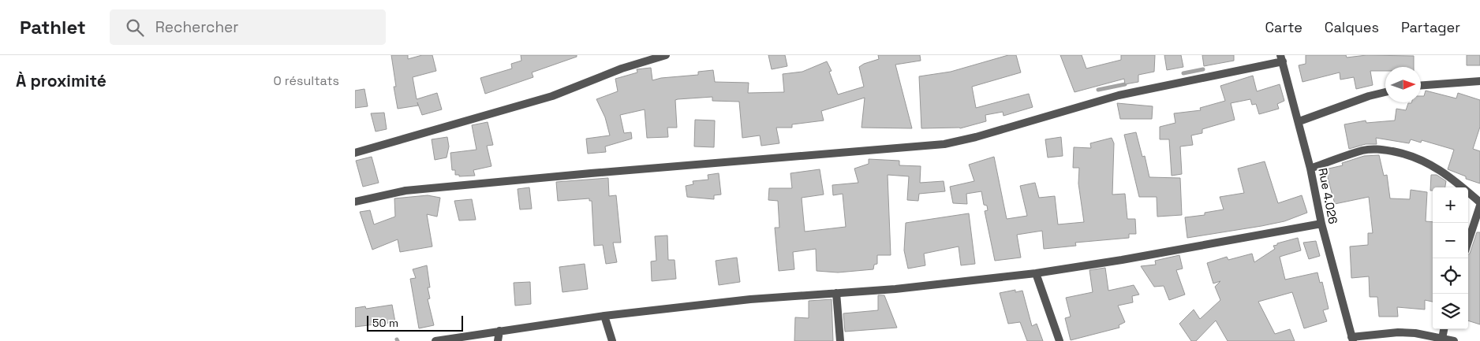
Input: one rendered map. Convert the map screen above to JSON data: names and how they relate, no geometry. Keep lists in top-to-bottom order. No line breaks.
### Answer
{"streets":{"street":["Rue 4.026"]},"scale_bar":"50 m","north":"right","page":{"header":"Pathlet","search":"Rechercher","nav":["Carte","Calques","Partager"],"heading":["À proximité","0 résultats"],"map_buttons":["+","−"],"scale":"50 m"}}
